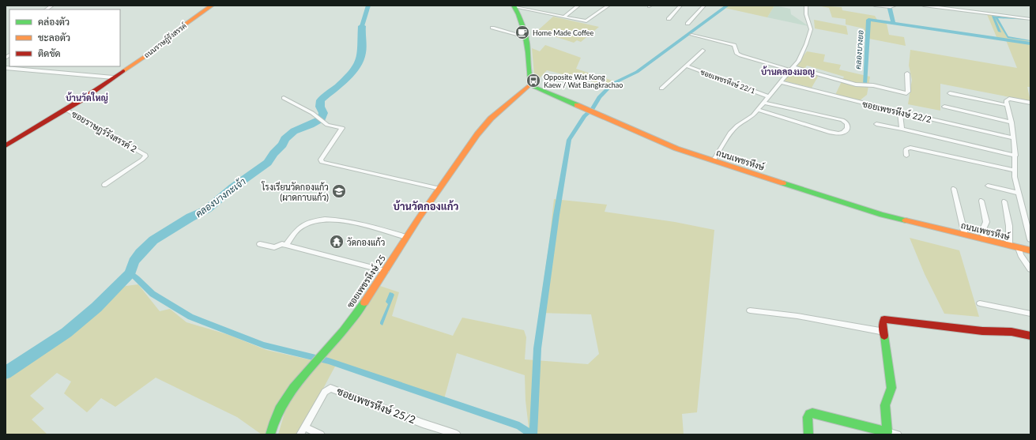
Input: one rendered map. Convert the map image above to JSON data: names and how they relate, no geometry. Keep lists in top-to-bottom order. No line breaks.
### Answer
{"streets":{"street":["ถนนราษฎ์รังสรรค์","ซอยเพชรหึงษ์ 22/1","ซอยเพชรหึงษ์ 22/2","ซอยราษฎร์รังสรรค์ 2","ถนนเพชรหึงษ์","ซอยเพชรหึงษ์ 25","ซอยเพชรหึงษ์ 25/2"]},"crossings":[["ถนนราษฎ์รังสรรค์","ซอยราษฎร์รังสรรค์ 2"],["ถนนเพชรหึงษ์","ซอยเพชรหึงษ์ 25"]],"districts":["บ้านคลองมอญ","บ้านวัดใหญ่","บ้านวัดกองแก้ว"],"water":["คลองบางยอ","คลองบางกะเจ้า"],"places":{"cafe":["Home Made Coffee"],"bus stop":["Opposite Wat Kong Kaew / Wat Bangkrachao"],"school or university":["โรงเรียนวัดกองแก้ว (ผาดกาบแก้ว)"],"temple":["วัดกองแก้ว"]},"legend":["คล่องตัว","ชะลอตัว","ติดขัด"]}
